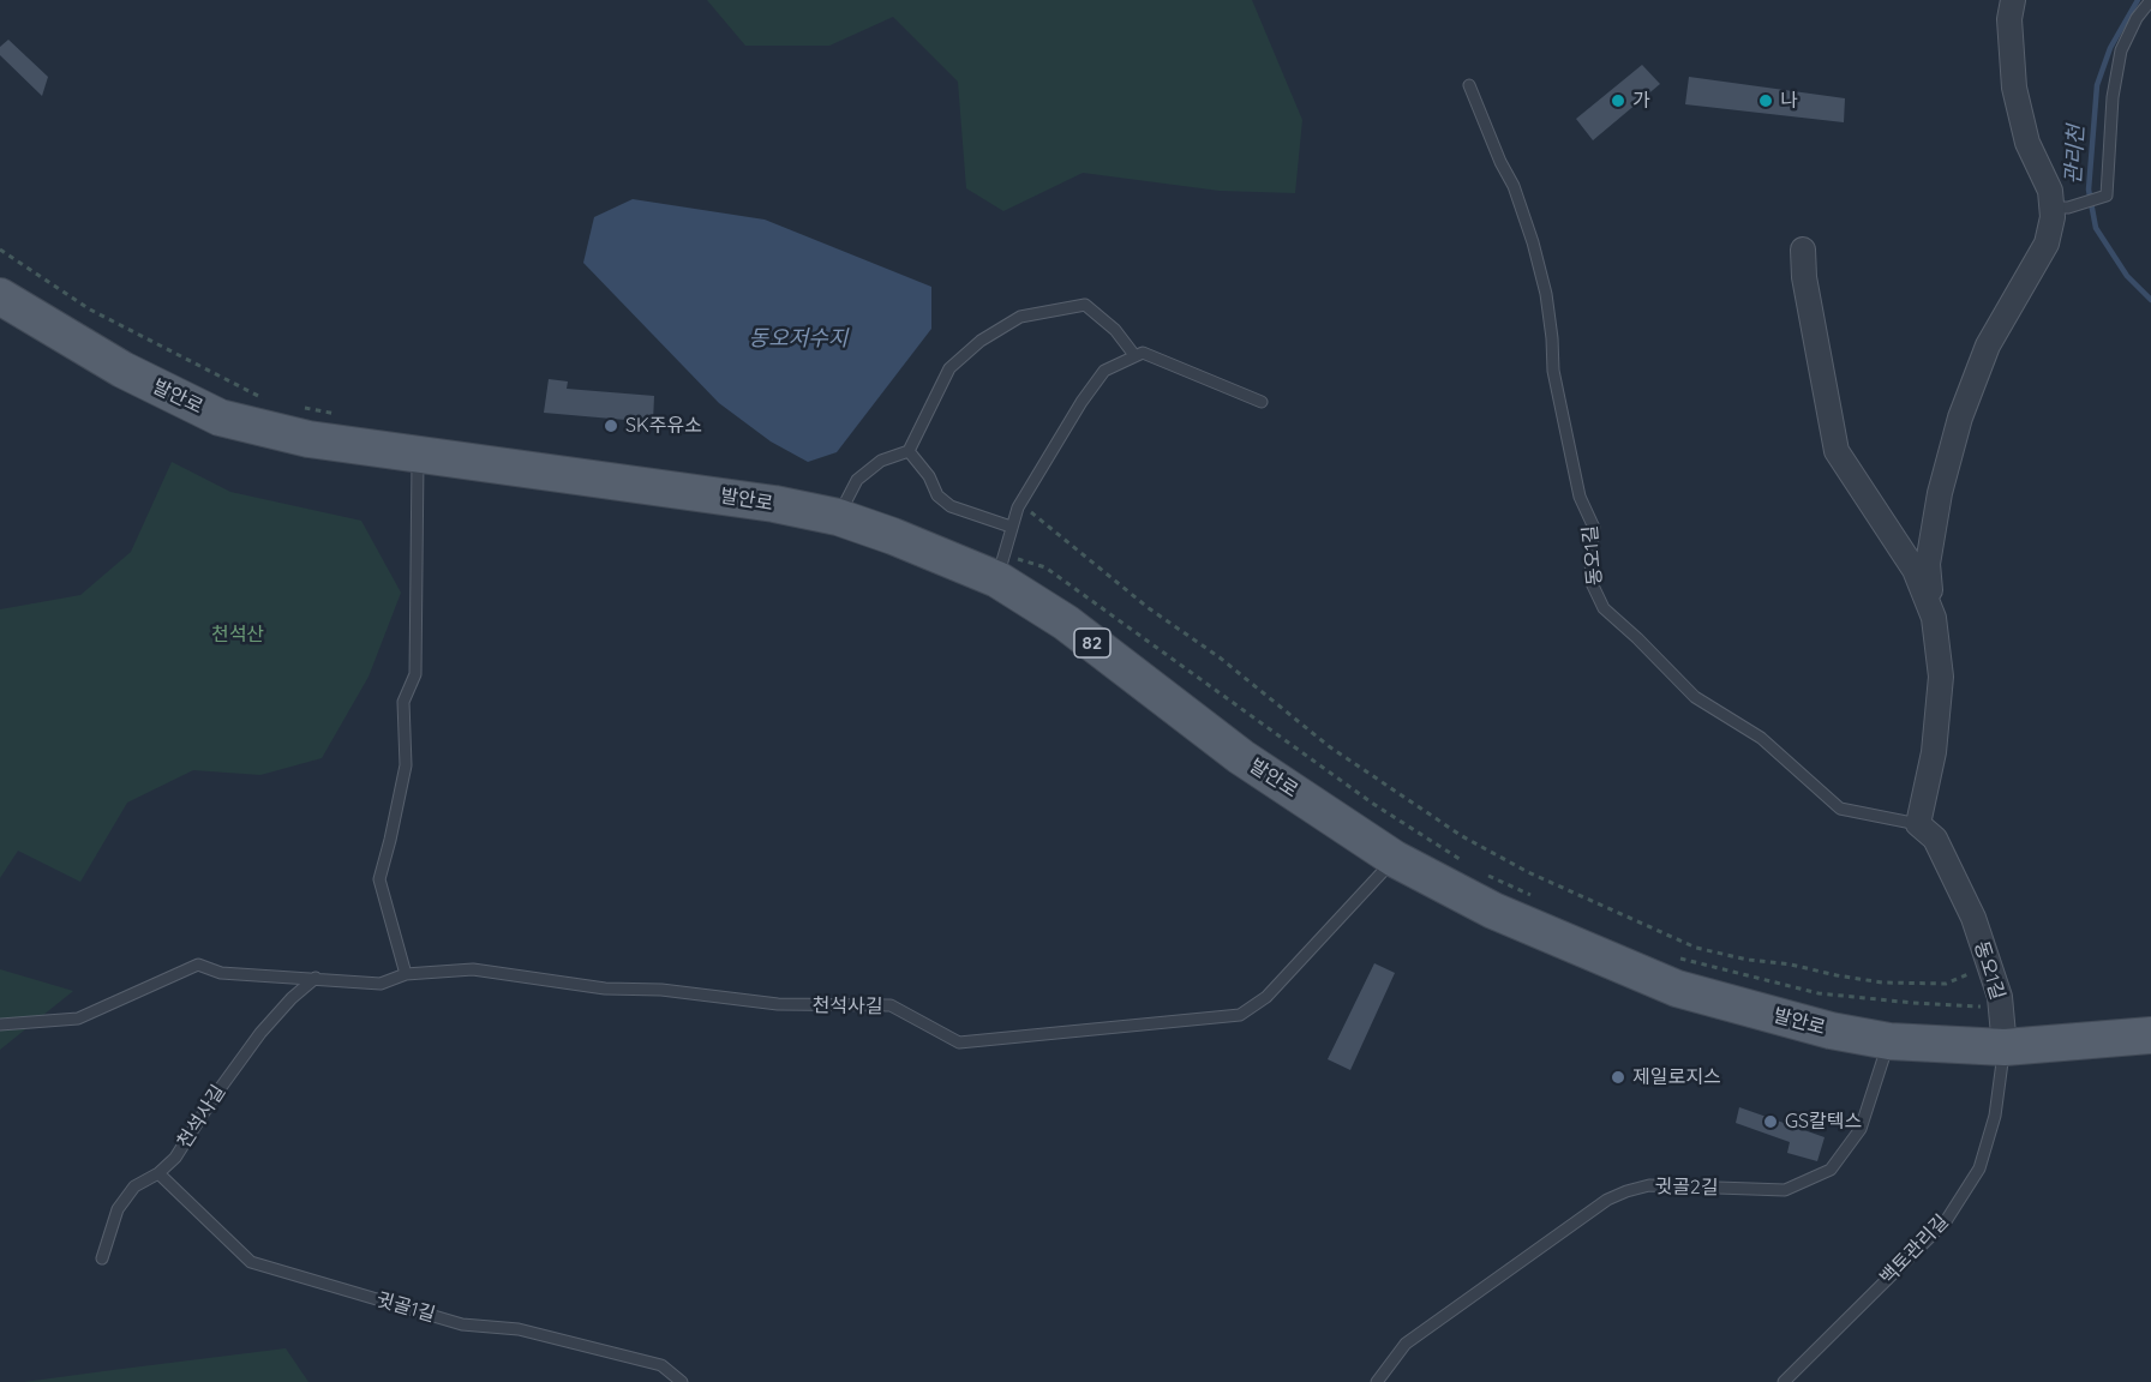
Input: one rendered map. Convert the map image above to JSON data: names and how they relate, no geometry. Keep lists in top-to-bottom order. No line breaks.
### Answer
{"streets":{"main road":["발안로","82"],"street":["동오1길"],"lane":["천석사길","귓골2길","백토관리길","귓골1길"]},"crossings":[["발안로","동오1길"],["발안로","천석사길"],["발안로","귓골2길"],["발안로","백토관리길"],["동오1길","백토관리길"],["천석사길","귓골1길"]],"water":["관리천","동오저수지"],"parks":["천석산"],"places":["가","나","SK주유소","제일로지스","GS칼텍스"]}
